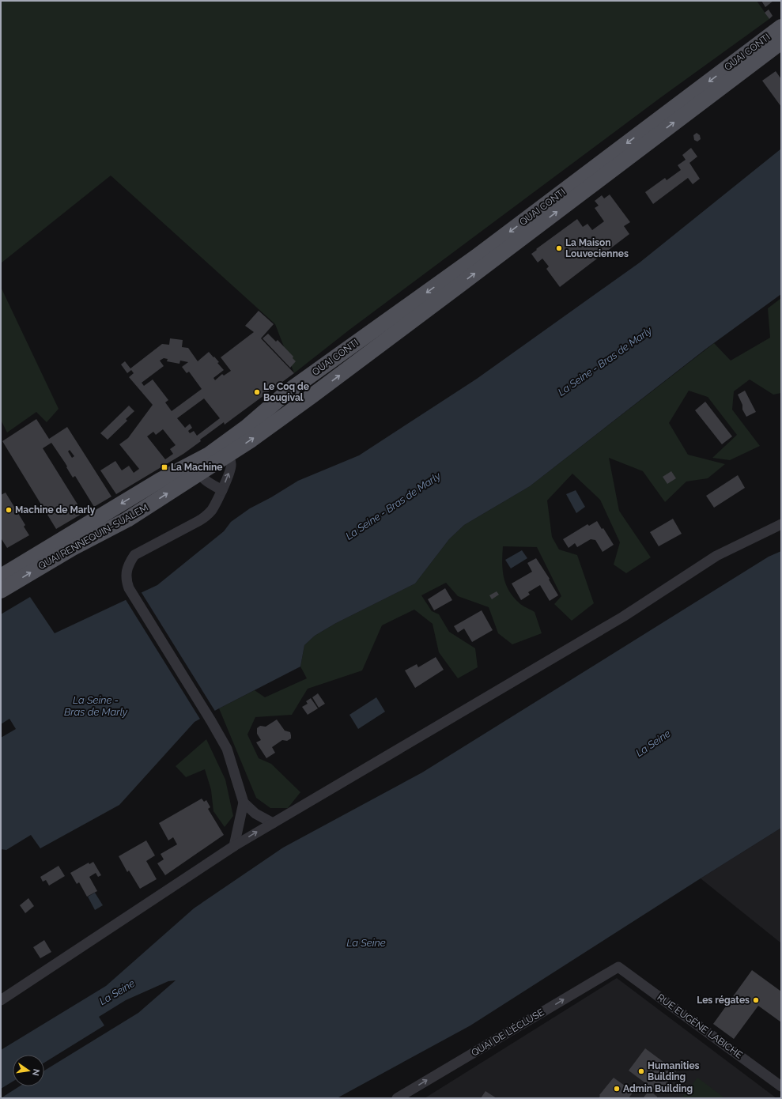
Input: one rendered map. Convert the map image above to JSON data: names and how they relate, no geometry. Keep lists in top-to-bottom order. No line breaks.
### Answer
{"streets":{"main road":["QUAI CONTI","QUAI RENNEQUIN-SUALEM"],"street":["RUE EUGÈNE LABICHE","QUAI DE L'ÉCLUSE"]},"crossings":[["QUAI CONTI","QUAI RENNEQUIN-SUALEM"],["RUE EUGÈNE LABICHE","QUAI DE L'ÉCLUSE"]],"one_way":["QUAI DE L'ÉCLUSE"],"water":["La Seine - Bras de Marly","La Seine"],"places":{"other":["La Maison Louveciennes","Le Coq de Bougival","Machine de Marly","Les régates","Humanities Building","Admin Building"],"transit":["La Machine"]},"north":"right"}
